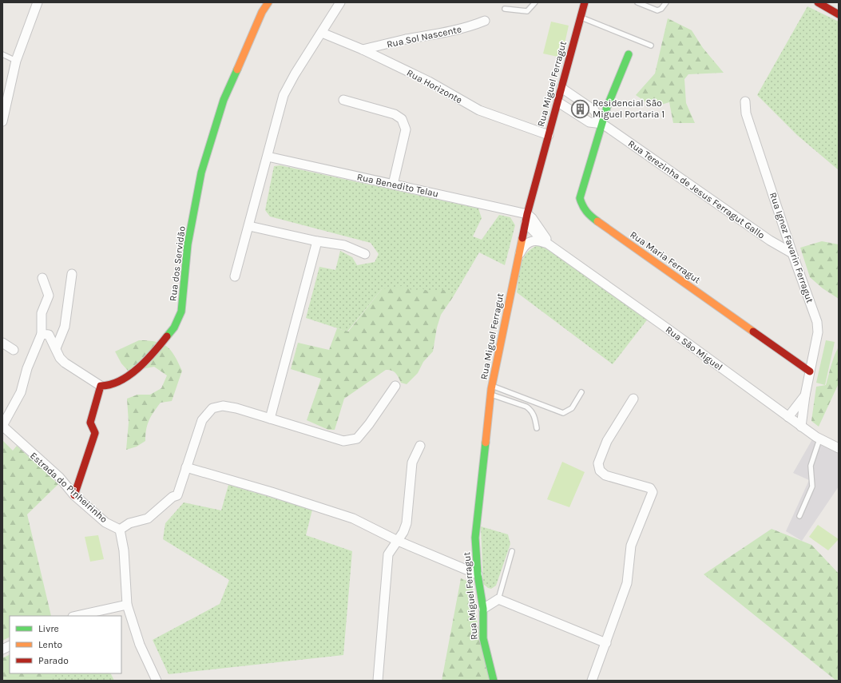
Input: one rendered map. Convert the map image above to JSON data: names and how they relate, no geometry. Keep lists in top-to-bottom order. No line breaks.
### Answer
{"streets":{"street":["Rua Sol Nascente","Rua Miguel Ferragut","Rua Horizonte","Rua Benedito Telau","Rua Terezinha de Jesus Ferragut Gallo","Rua Ignez Favarin Ferragut","Rua Maria Ferragut","Rua dos Servidão","Rua São Miguel","Estrada do Pinheirinho"]},"crossings":[["Rua Sol Nascente","Rua Horizonte"],["Rua Miguel Ferragut","Rua Horizonte"],["Rua Miguel Ferragut","Rua Benedito Telau"],["Rua Miguel Ferragut","Rua Terezinha de Jesus Ferragut Gallo"],["Rua Miguel Ferragut","Rua São Miguel"],["Rua Benedito Telau","Rua São Miguel"],["Rua Terezinha de Jesus Ferragut Gallo","Rua Ignez Favarin Ferragut"],["Rua Terezinha de Jesus Ferragut Gallo","Rua Maria Ferragut"],["Rua Ignez Favarin Ferragut","Rua Maria Ferragut"],["Rua Ignez Favarin Ferragut","Rua São Miguel"]],"places":{"building":["Residencial São Miguel Portaria 1"]},"legend":["Livre","Lento","Parado"]}
